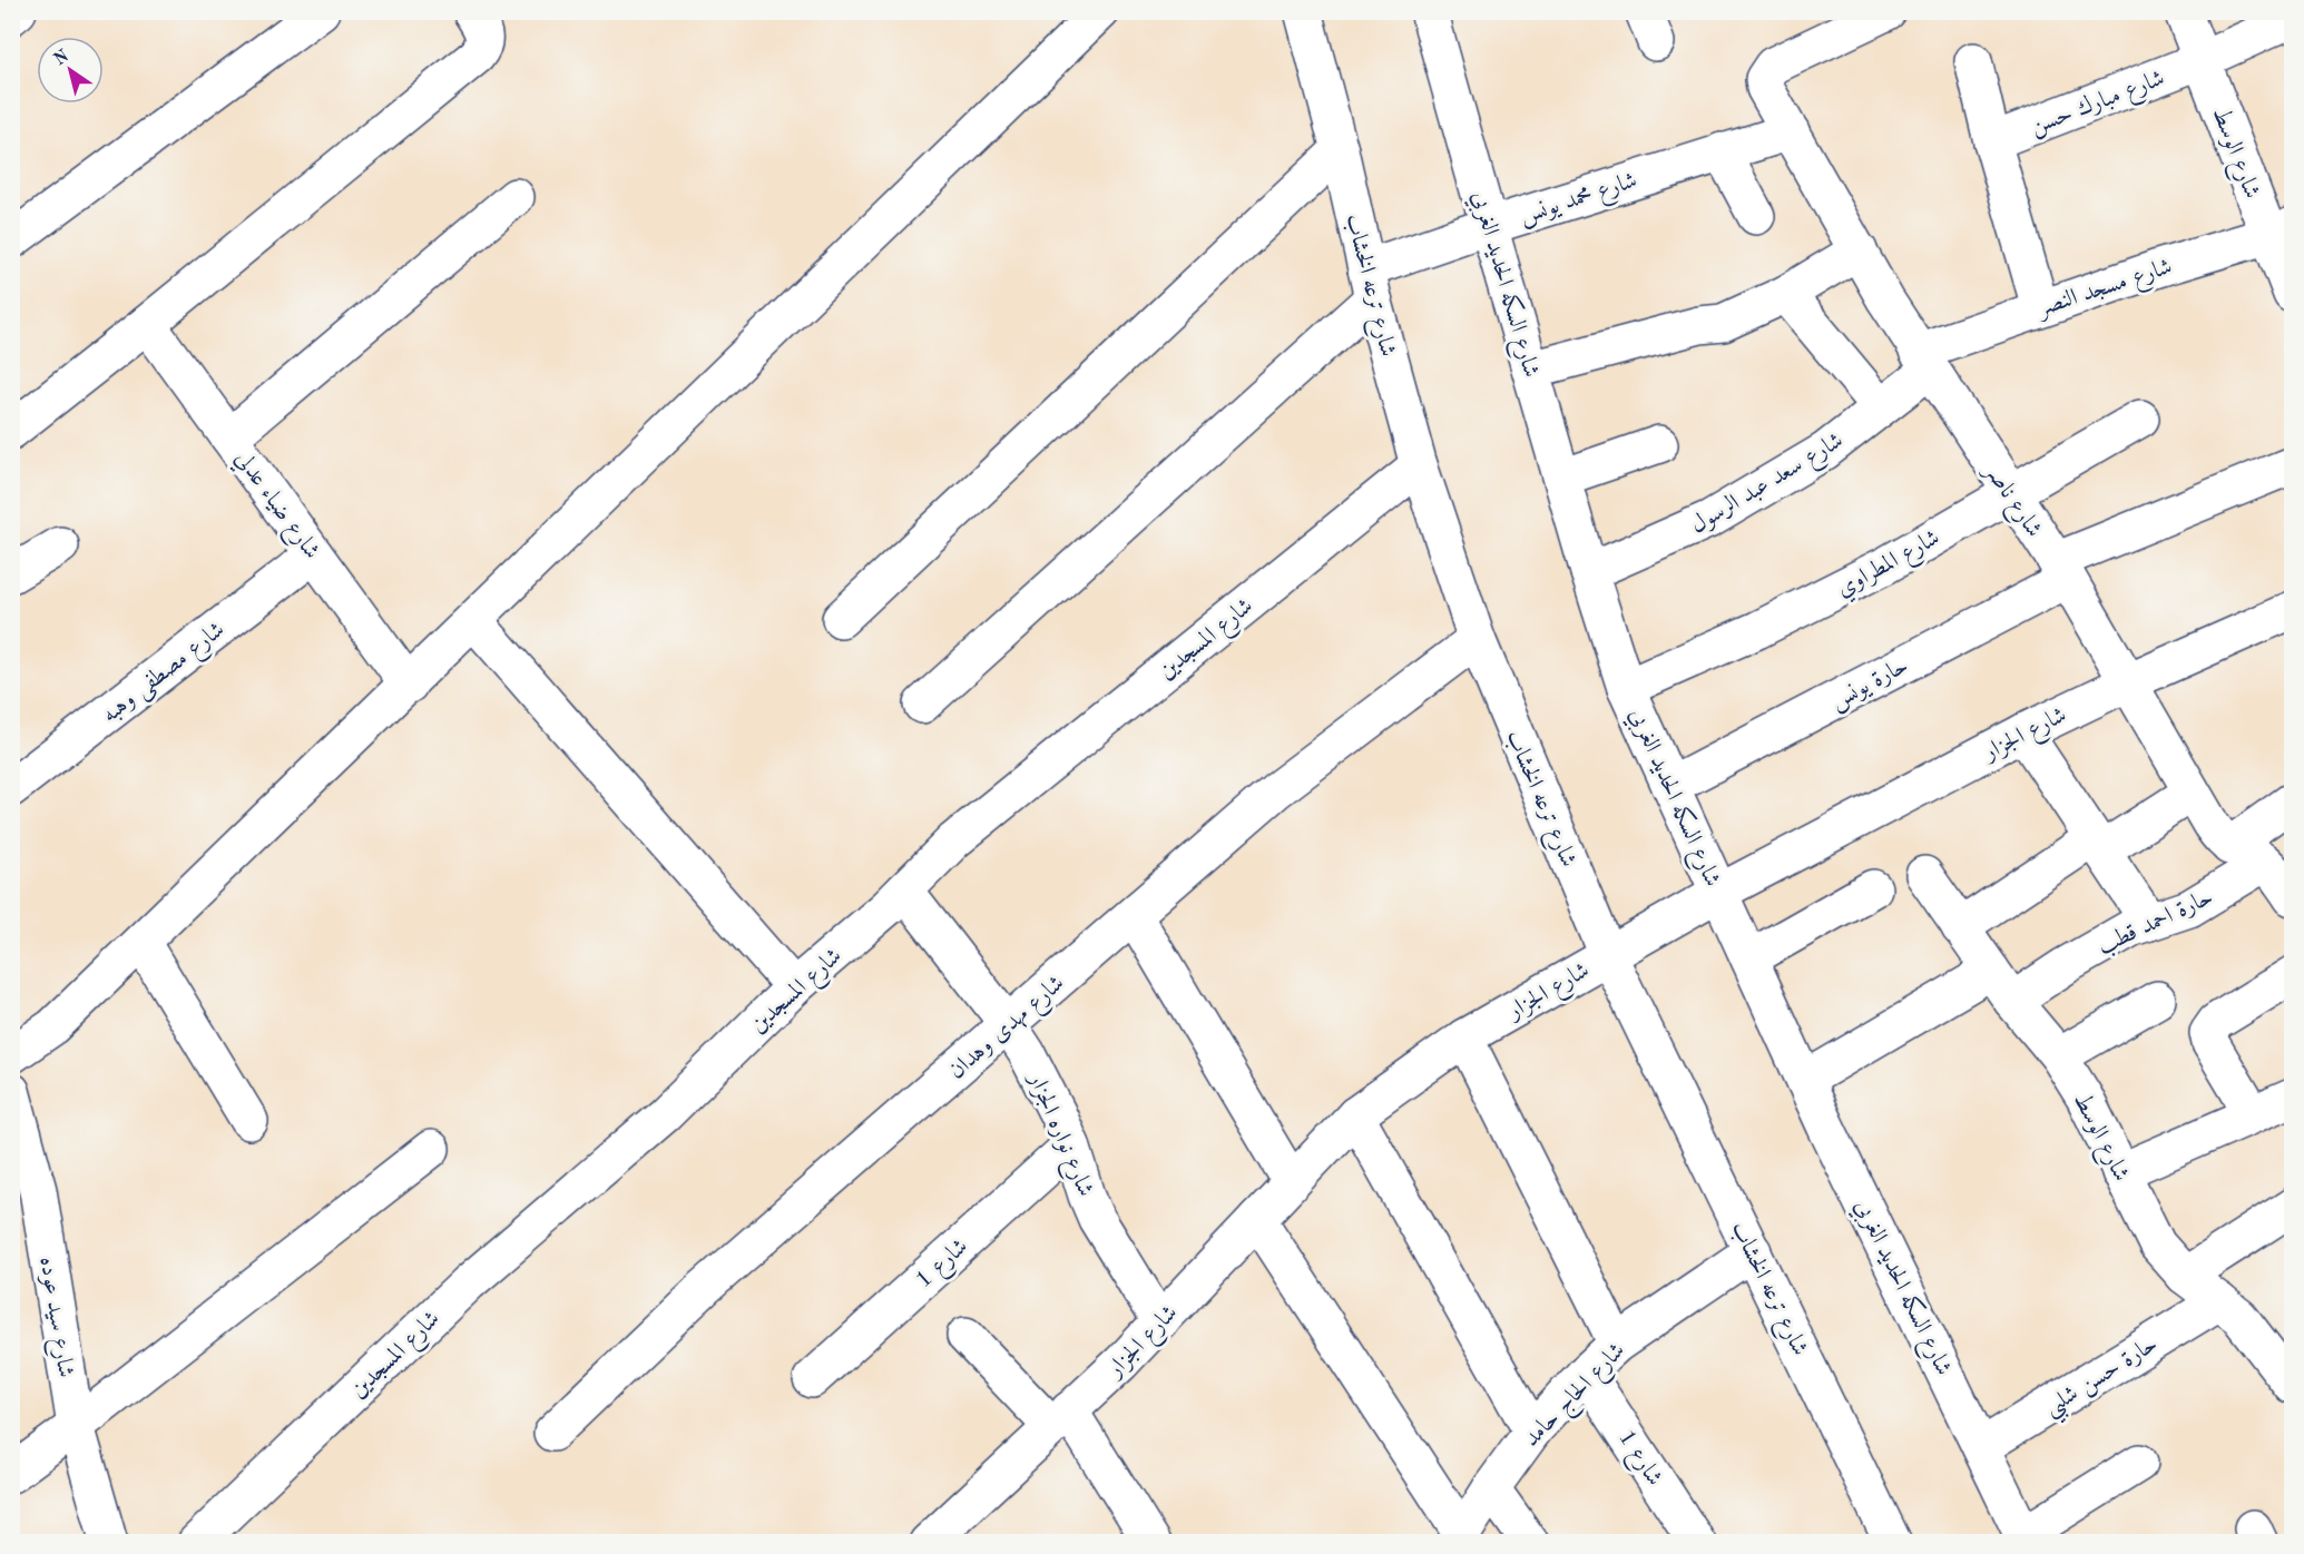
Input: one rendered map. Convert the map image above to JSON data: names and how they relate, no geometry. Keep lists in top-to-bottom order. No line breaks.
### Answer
{"streets":{"street":["شارع مبارك حسن","شارع الوسط","شارع محمد يونس","شارع السكه الحديد الغربي","شارع ترعه الخشاب","شارع مسجد النصر","شارع سعد عبد الرسول","شارع ناصر","شارع ضياء عدلي","شارع المطراوي","شارع المسجدين","شارع مصطفى وهبه","حارة يونس","شارع الجزار","حارة احمد قطب","شارع مهدى وهدان","شارع نواره الجزار","شارع 1","شارع سيد عوده","حارة حسن شلبي","شارع الحاج حامد"]},"crossings":[["شارع مبارك حسن","شارع الوسط"],["شارع الوسط","شارع مسجد النصر"],["شارع الوسط","حارة احمد قطب"],["شارع الوسط","حارة حسن شلبي"],["شارع محمد يونس","شارع السكه الحديد الغربي"],["شارع محمد يونس","شارع ترعه الخشاب"],["شارع محمد يونس","شارع ناصر"],["شارع السكه الحديد الغربي","شارع سعد عبد الرسول"],["شارع السكه الحديد الغربي","شارع المطراوي"],["شارع السكه الحديد الغربي","حارة يونس"],["شارع السكه الحديد الغربي","شارع الجزار"],["شارع السكه الحديد الغربي","حارة حسن شلبي"],["شارع ترعه الخشاب","شارع المسجدين"],["شارع ترعه الخشاب","شارع الجزار"],["شارع ترعه الخشاب","شارع مهدى وهدان"],["شارع ترعه الخشاب","شارع الحاج حامد"],["شارع مسجد النصر","شارع سعد عبد الرسول"],["شارع مسجد النصر","شارع ناصر"],["شارع سعد عبد الرسول","شارع ناصر"],["شارع ناصر","شارع المطراوي"],["شارع ناصر","حارة يونس"],["شارع ناصر","شارع الجزار"],["شارع ناصر","حارة احمد قطب"],["شارع ضياء عدلي","شارع مصطفى وهبه"],["شارع المسجدين","شارع نواره الجزار"],["شارع الجزار","شارع نواره الجزار"],["شارع مهدى وهدان","شارع نواره الجزار"],["شارع نواره الجزار","شارع 1"],["شارع 1","شارع الحاج حامد"]],"north":"top left"}
